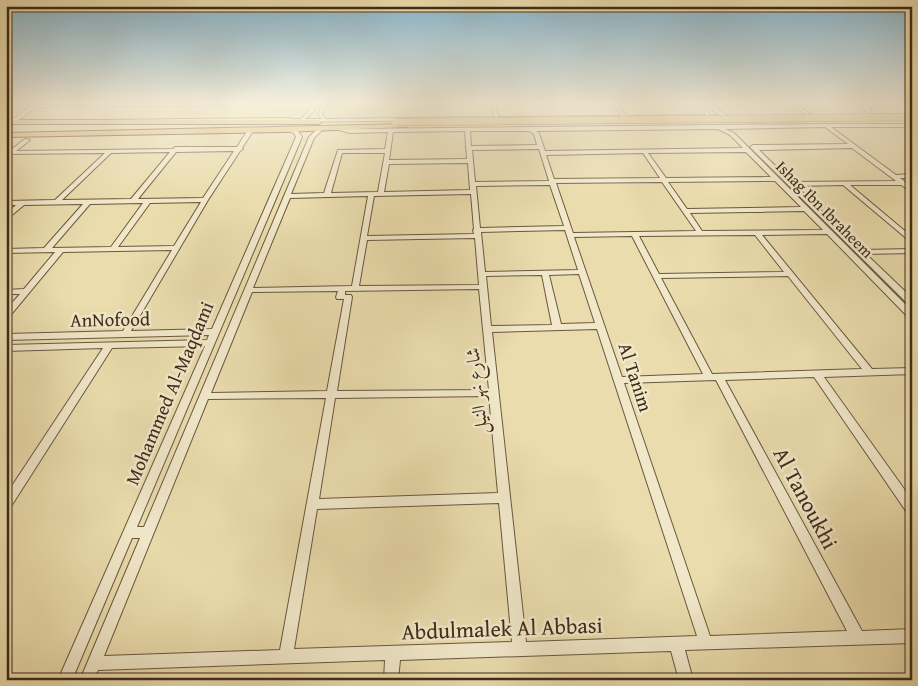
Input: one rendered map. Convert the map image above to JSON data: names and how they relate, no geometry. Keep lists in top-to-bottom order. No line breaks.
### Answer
{"streets":{"street":["Ishag Ibn Ibraheem","AnNofood","Al Tanim","شارع نهر النيل","Mohammed Al-Maqdami","Al Tanoukhi","Abdulmalek Al Abbasi"]},"crossings":[["AnNofood","Mohammed Al-Maqdami"],["Al Tanim","Abdulmalek Al Abbasi"],["شارع نهر النيل","Abdulmalek Al Abbasi"],["Mohammed Al-Maqdami","Abdulmalek Al Abbasi"],["Al Tanoukhi","Abdulmalek Al Abbasi"]]}
